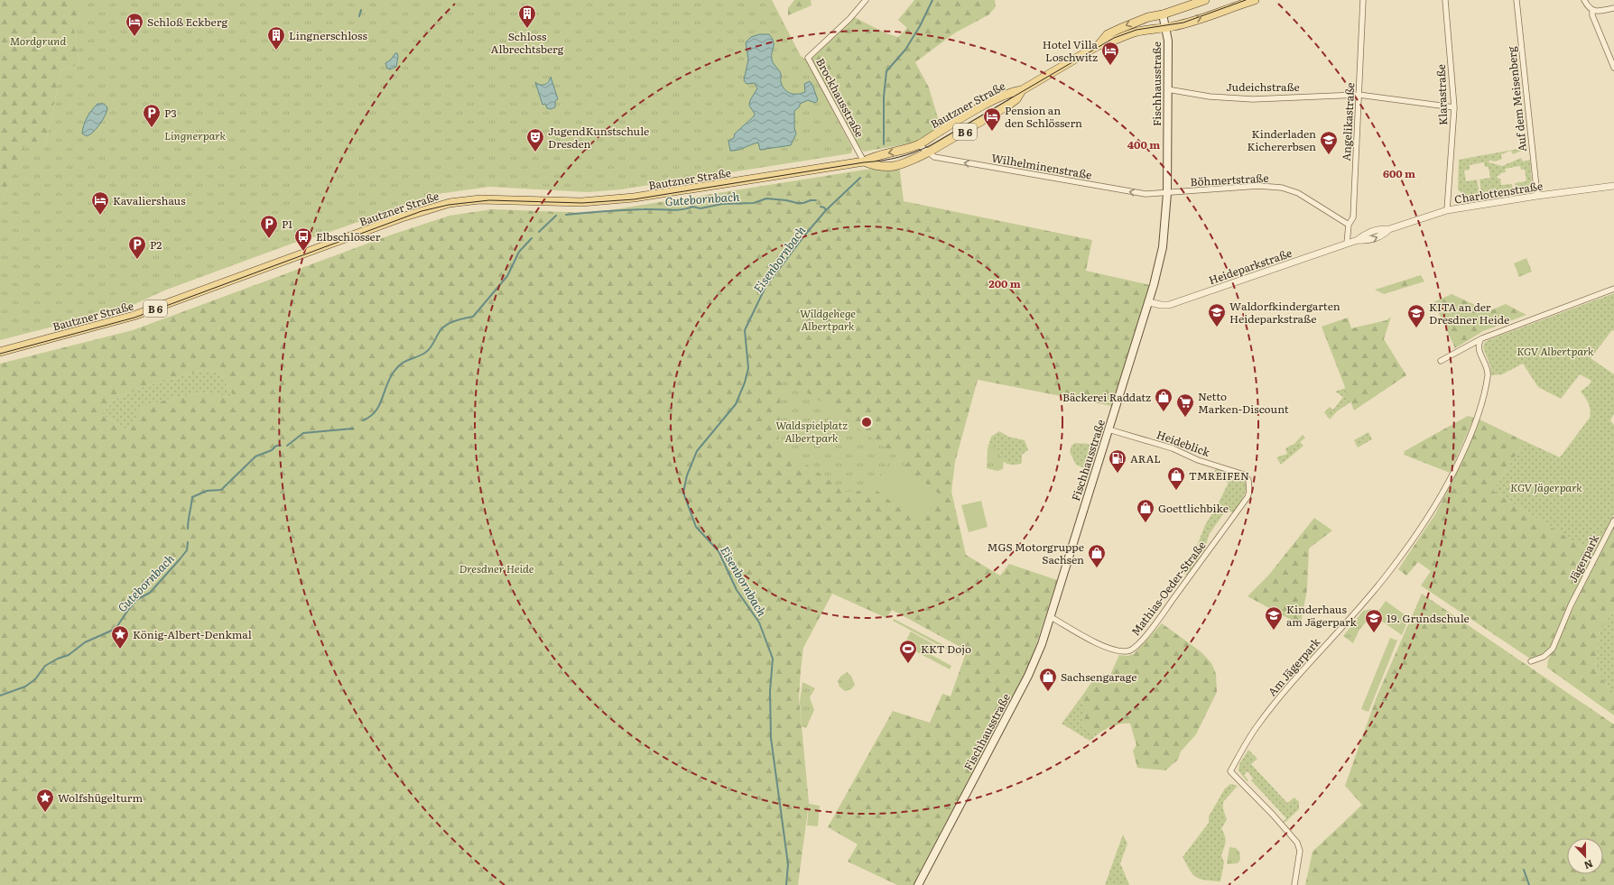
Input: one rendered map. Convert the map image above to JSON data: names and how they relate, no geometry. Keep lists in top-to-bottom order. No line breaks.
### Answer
{"streets":{"main road":["Fischhausstraße","Bautzner Straße","B 6"],"street":["Judeichstraße","Klarastraße","Brockhausstraße","Auf dem Meisenberg","Angelikastraße","Wilhelminenstraße","Böhmertstraße","Charlottenstraße","Heideparkstraße","Heideblick","Jägerpark","Mathias-Oeder-Straße","Am Jägerpark"]},"crossings":[["Fischhausstraße","Judeichstraße"],["Fischhausstraße","Bautzner Straße"],["Fischhausstraße","Wilhelminenstraße"],["Fischhausstraße","Böhmertstraße"],["Fischhausstraße","Heideparkstraße"],["Fischhausstraße","Heideblick"],["Fischhausstraße","Mathias-Oeder-Straße"],["Judeichstraße","Klarastraße"],["Judeichstraße","Angelikastraße"],["Klarastraße","Charlottenstraße"],["Brockhausstraße","Bautzner Straße"],["Auf dem Meisenberg","Charlottenstraße"],["Bautzner Straße","Wilhelminenstraße"],["Angelikastraße","Böhmertstraße"],["Angelikastraße","Heideparkstraße"],["Wilhelminenstraße","Böhmertstraße"],["Charlottenstraße","Heideparkstraße"],["Heideblick","Mathias-Oeder-Straße"]],"one_way":["Wilhelminenstraße"],"water":["Gutebornbach","Eisenbornbach"],"parks":["Mordgrund","Lingnerpark","Wildgehege Albertpark","KGV Albertpark","Waldspielplatz Albertpark","KGV Jägerpark","Dresdner Heide"],"places":{"building":["Schloss Albrechtsberg","Lingnerschloss"],"hotel":["Schloß Eckberg","Hotel Villa Loschwitz","Pension an den Schlössern","Kavaliershaus"],"parking":["P3","P1","P2"],"theatre":["JugendKunstschule Dresden"],"school or university":["Kinderladen Kichererbsen","Waldorfkindergarten Heideparkstraße","KITA an der Dresdner Heide","Kinderhaus am Jägerpark","19. Grundschule"],"bus stop":["Elbschlösser"],"shop":["Bäckerei Raddatz","TMREIFEN","Goettlichbike","MGS Motorgruppe Sachsen","Sachsengarage"],"supermarket":["Netto Marken-Discount"],"fuel station":["ARAL"],"place":["König-Albert-Denkmal","Wolfshügelturm"],"sports":["KKT Dojo"]},"north":"bottom","rings":["400 m","600 m","200 m"]}
